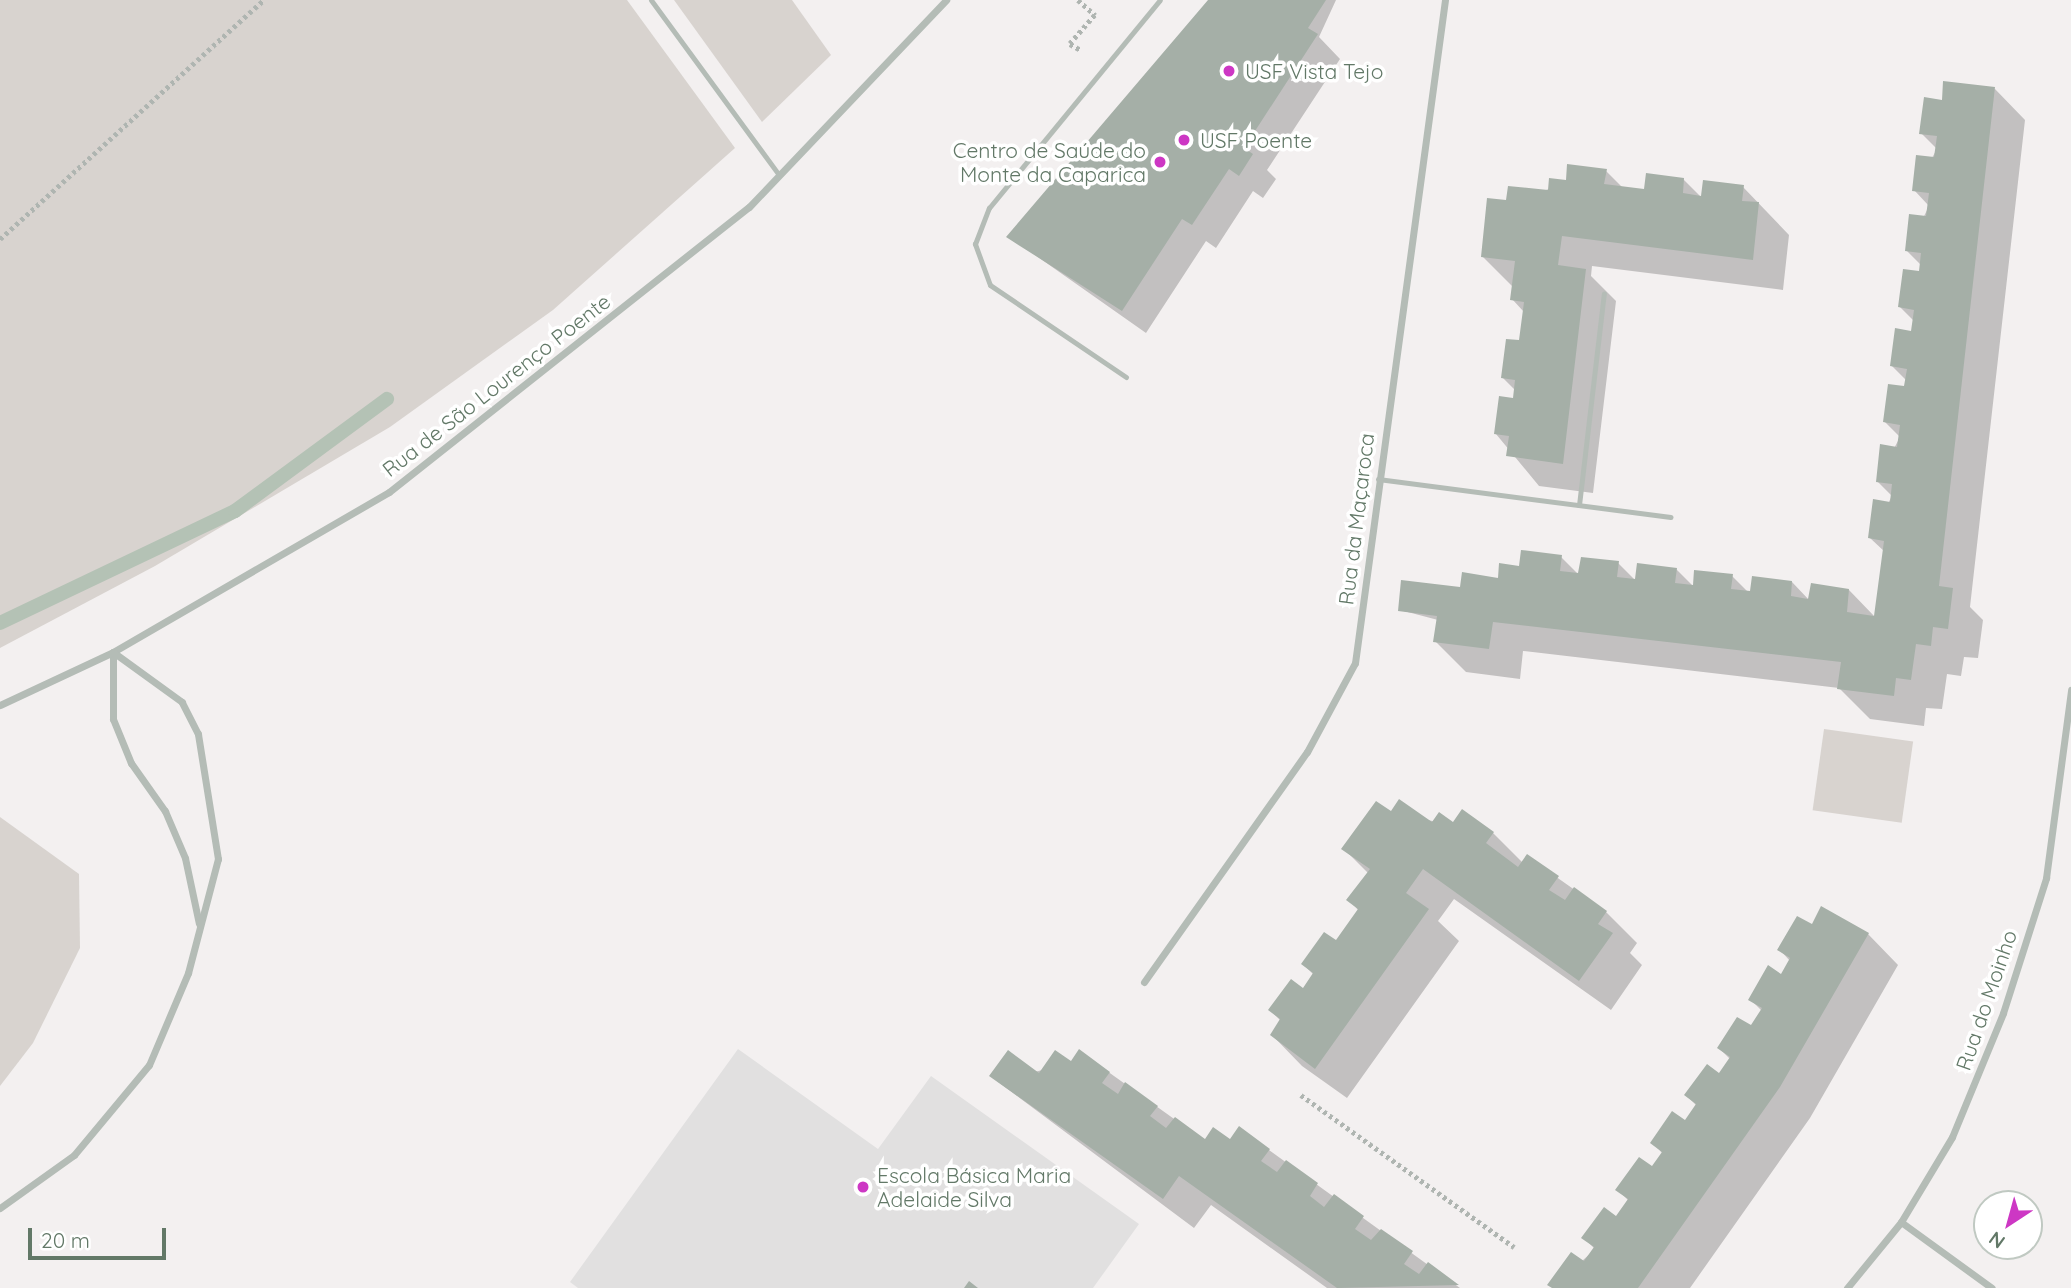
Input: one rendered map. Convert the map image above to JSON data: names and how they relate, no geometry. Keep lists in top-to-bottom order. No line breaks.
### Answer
{"streets":{"street":["Rua de São Lourenço Poente","Rua da Maçaroca","Rua do Moinho"]},"places":["USF Vista Tejo","USF Poente","Centro de Saúde do Monte da Caparica","Escola Básica Maria Adelaide Silva"],"scale_bar":"20 m","north":"bottom left"}
